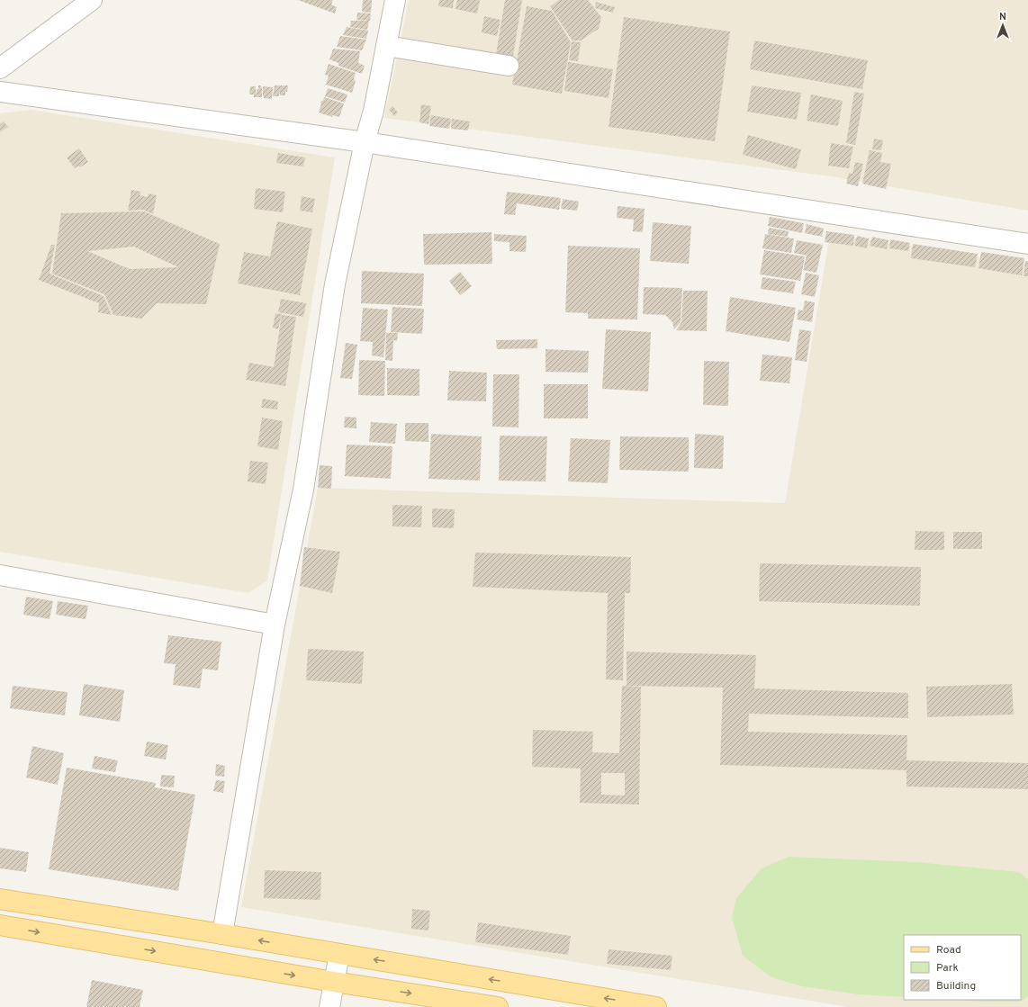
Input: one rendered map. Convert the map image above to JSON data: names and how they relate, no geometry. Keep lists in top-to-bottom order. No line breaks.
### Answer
{"legend":["Road","Park","Building"],"north":"top"}
